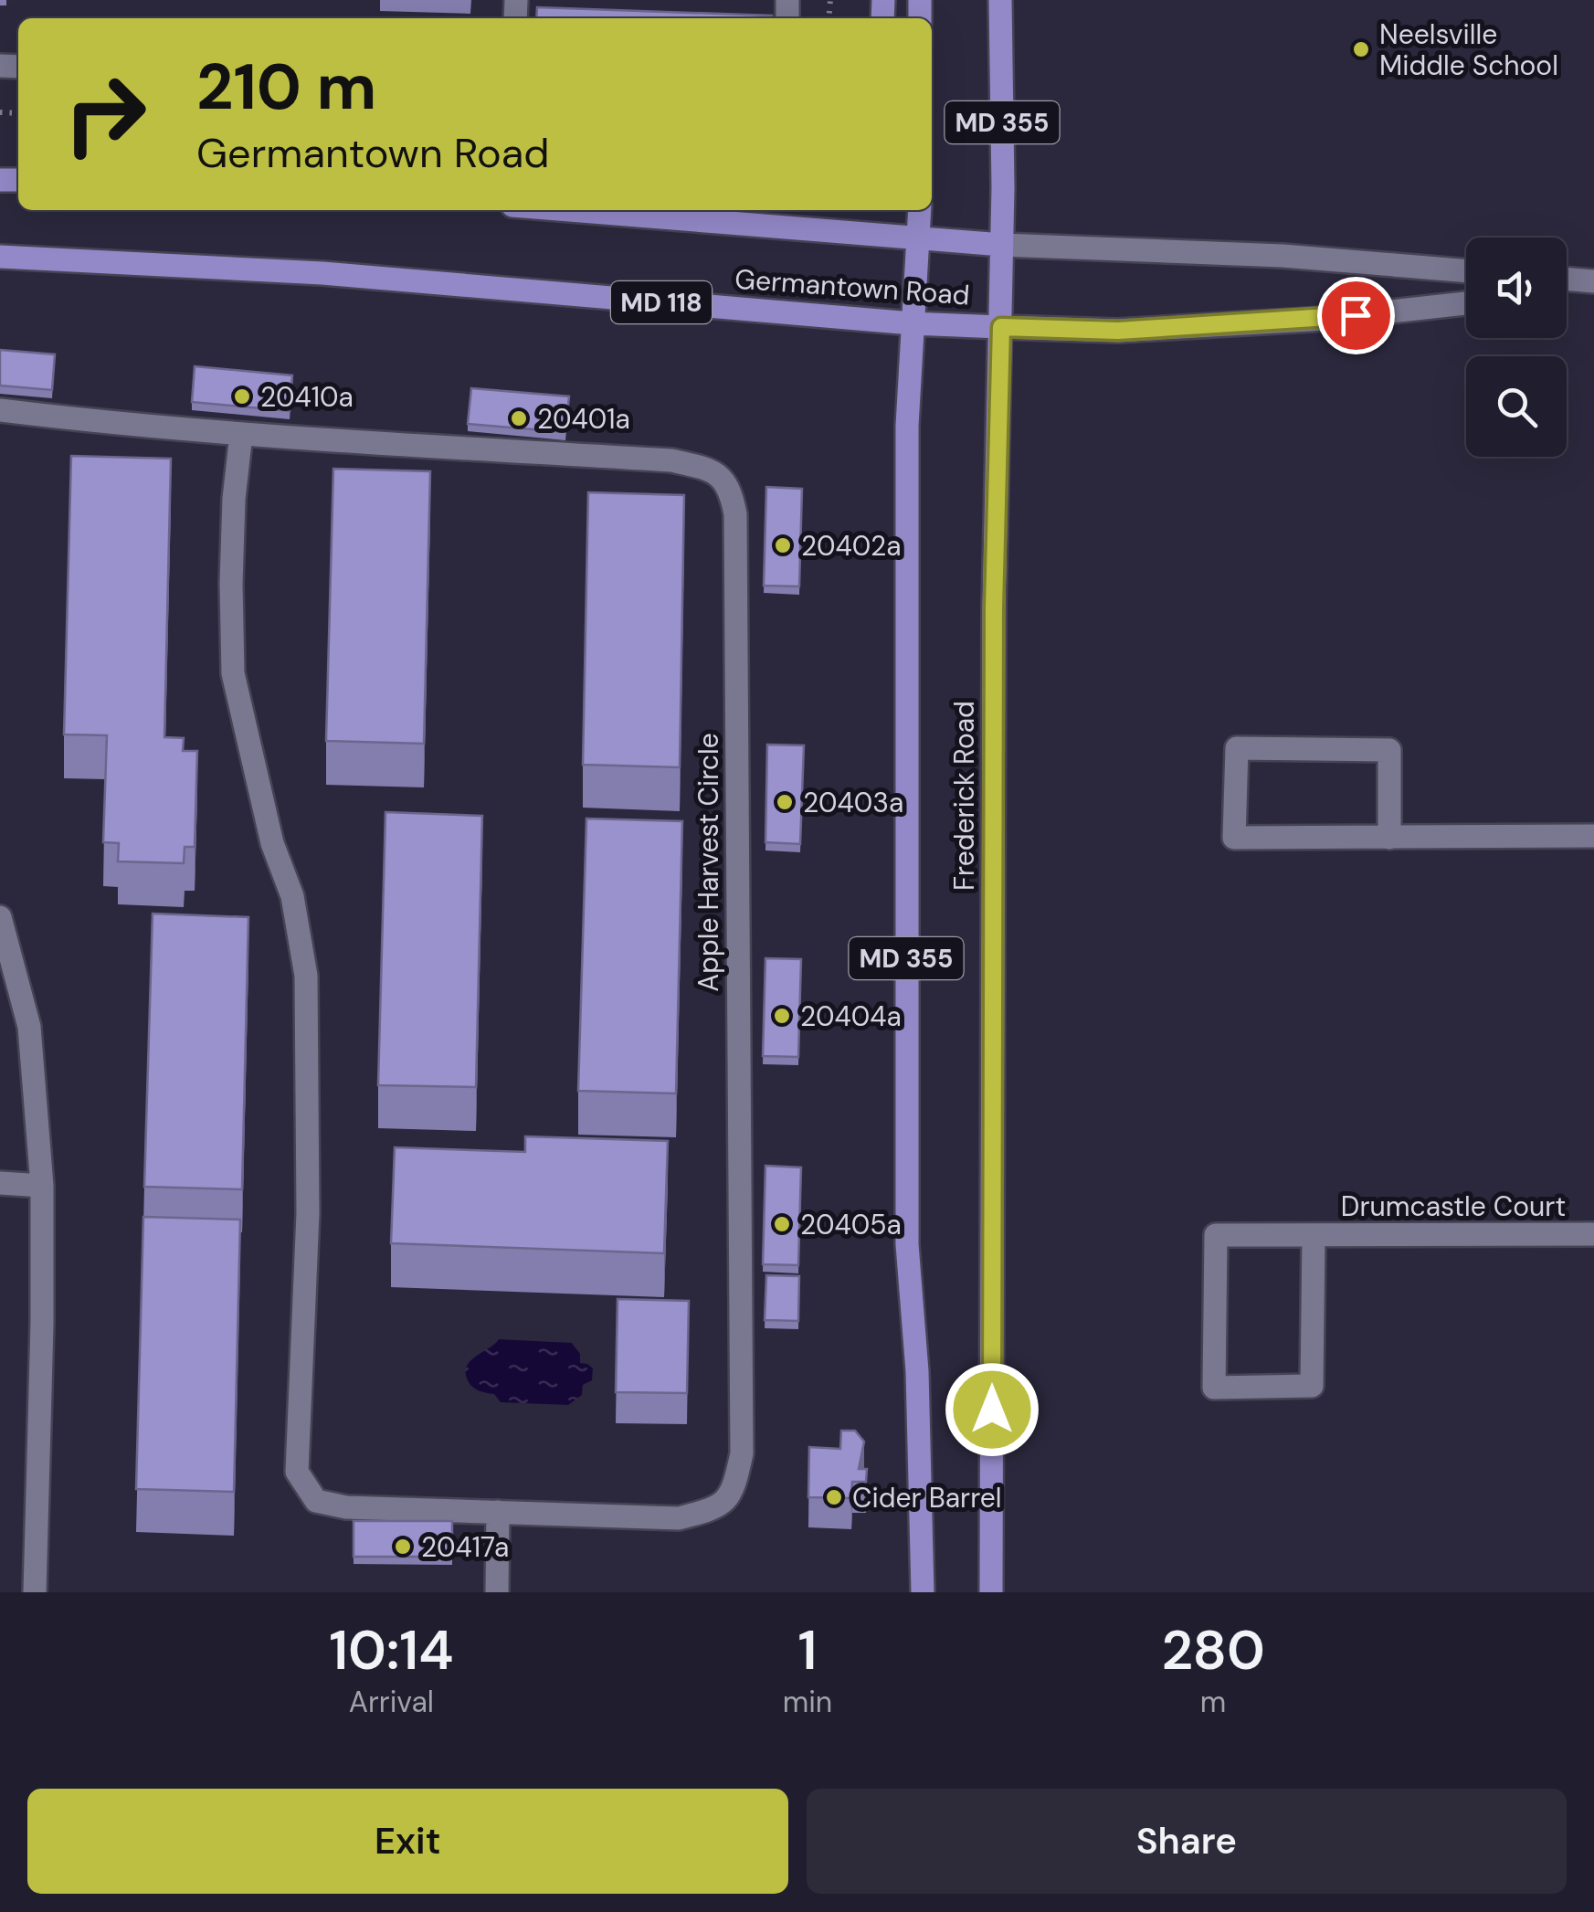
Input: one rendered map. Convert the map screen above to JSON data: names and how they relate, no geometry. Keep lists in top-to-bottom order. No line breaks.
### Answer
{"streets":{"main road":["MD 355","Germantown Road","MD 118","Frederick Road"],"street":["Apple Harvest Circle","Drumcastle Court"]},"crossings":[["Germantown Road","Frederick Road"]],"places":["Neelsville Middle School","20410a","20401a","20402a","20403a","20404a","20405a","Cider Barrel","20417a"],"page":{"turn":["210 m","Germantown Road"],"eta":["10:14","Arrival","1","min","280","m"],"buttons":["Exit","Share"]}}
